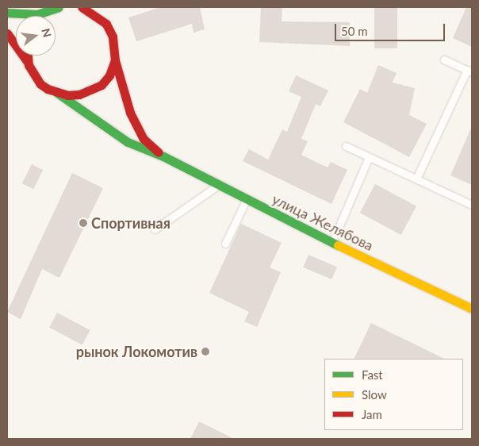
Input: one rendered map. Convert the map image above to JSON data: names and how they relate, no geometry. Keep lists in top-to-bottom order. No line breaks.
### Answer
{"streets":{"main road":["улица Желябова"]},"places":["Спортивная","рынок Локомотив"],"legend":["Fast","Slow","Jam"],"scale_bar":"50 m","north":"right"}
